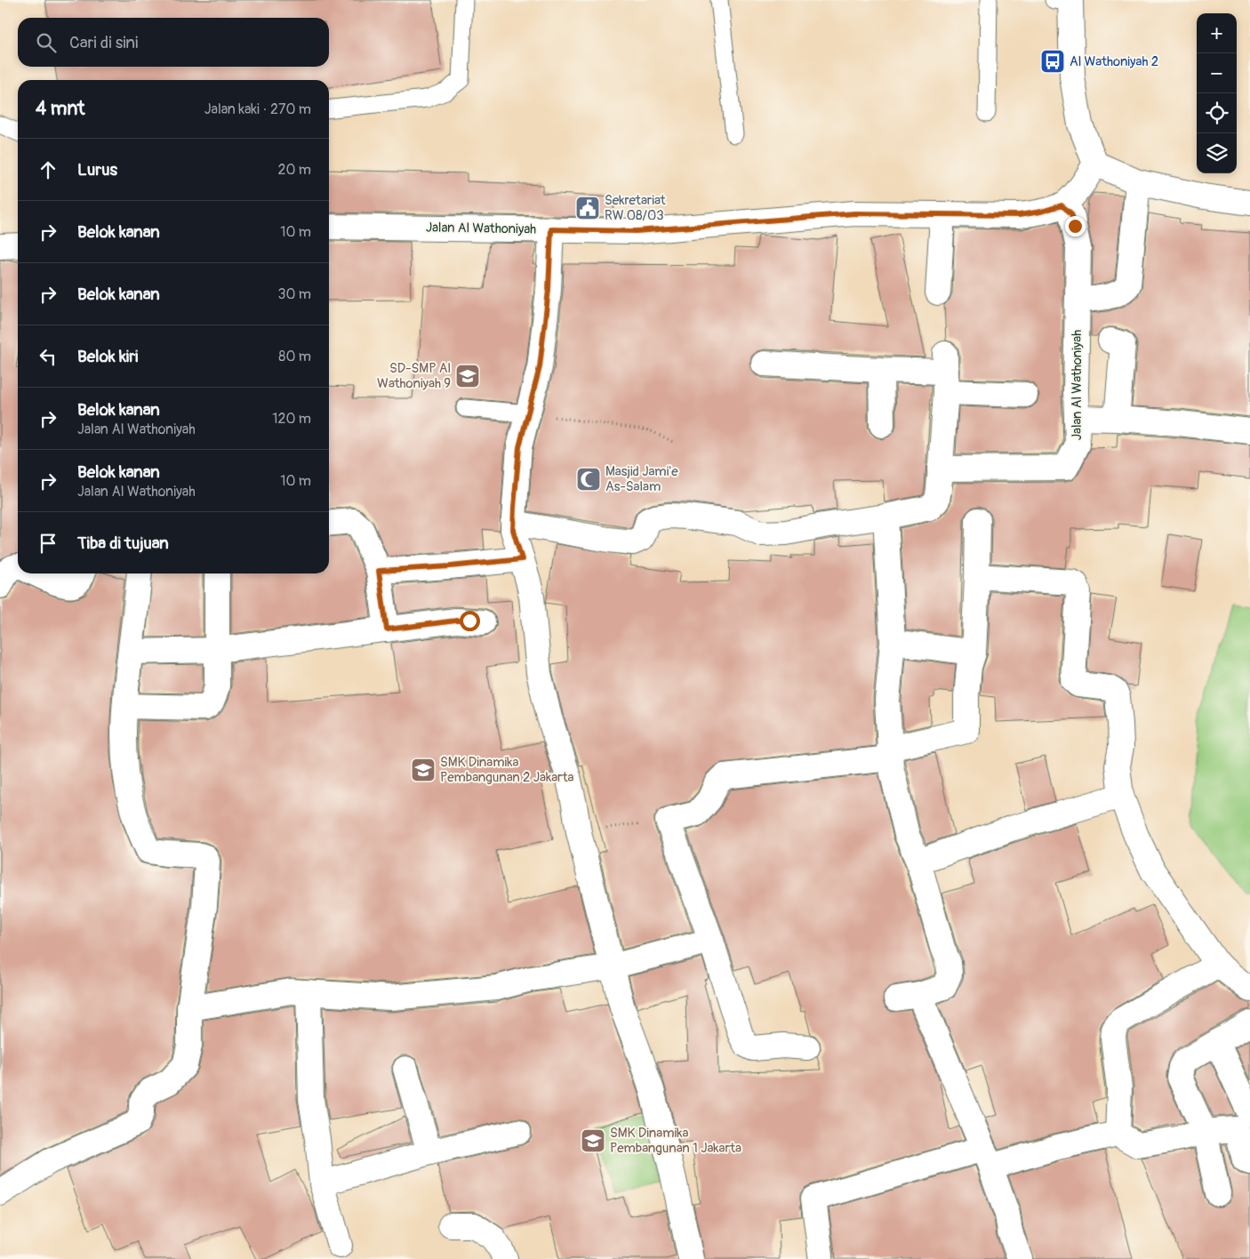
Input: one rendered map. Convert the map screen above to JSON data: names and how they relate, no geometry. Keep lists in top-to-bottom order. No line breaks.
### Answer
{"streets":{"street":["Jalan Al Wathoniyah"]},"places":{"bus stop":["Al Wathoniyah 2"],"public building":["Sekretariat RW 08/03"],"school or university":["SD-SMP Al Wathoniyah 9","SMK Dinamika Pembangunan 2 Jakarta","SMK Dinamika Pembangunan 1 Jakarta"],"mosque":["Masjid Jami'e As-Salam"]},"page":{"map_buttons":["+","−"],"search":"Cari di sini","heading":["4 mnt","Jalan kaki · 270 m"],"list":[["Lurus","20 m"],["Belok kanan","10 m"],["Belok kanan","30 m"],["Belok kiri","80 m"],["Belok kanan","Jalan Al Wathoniyah","120 m"],["Belok kanan","Jalan Al Wathoniyah","10 m"],"Tiba di tujuan"]}}
